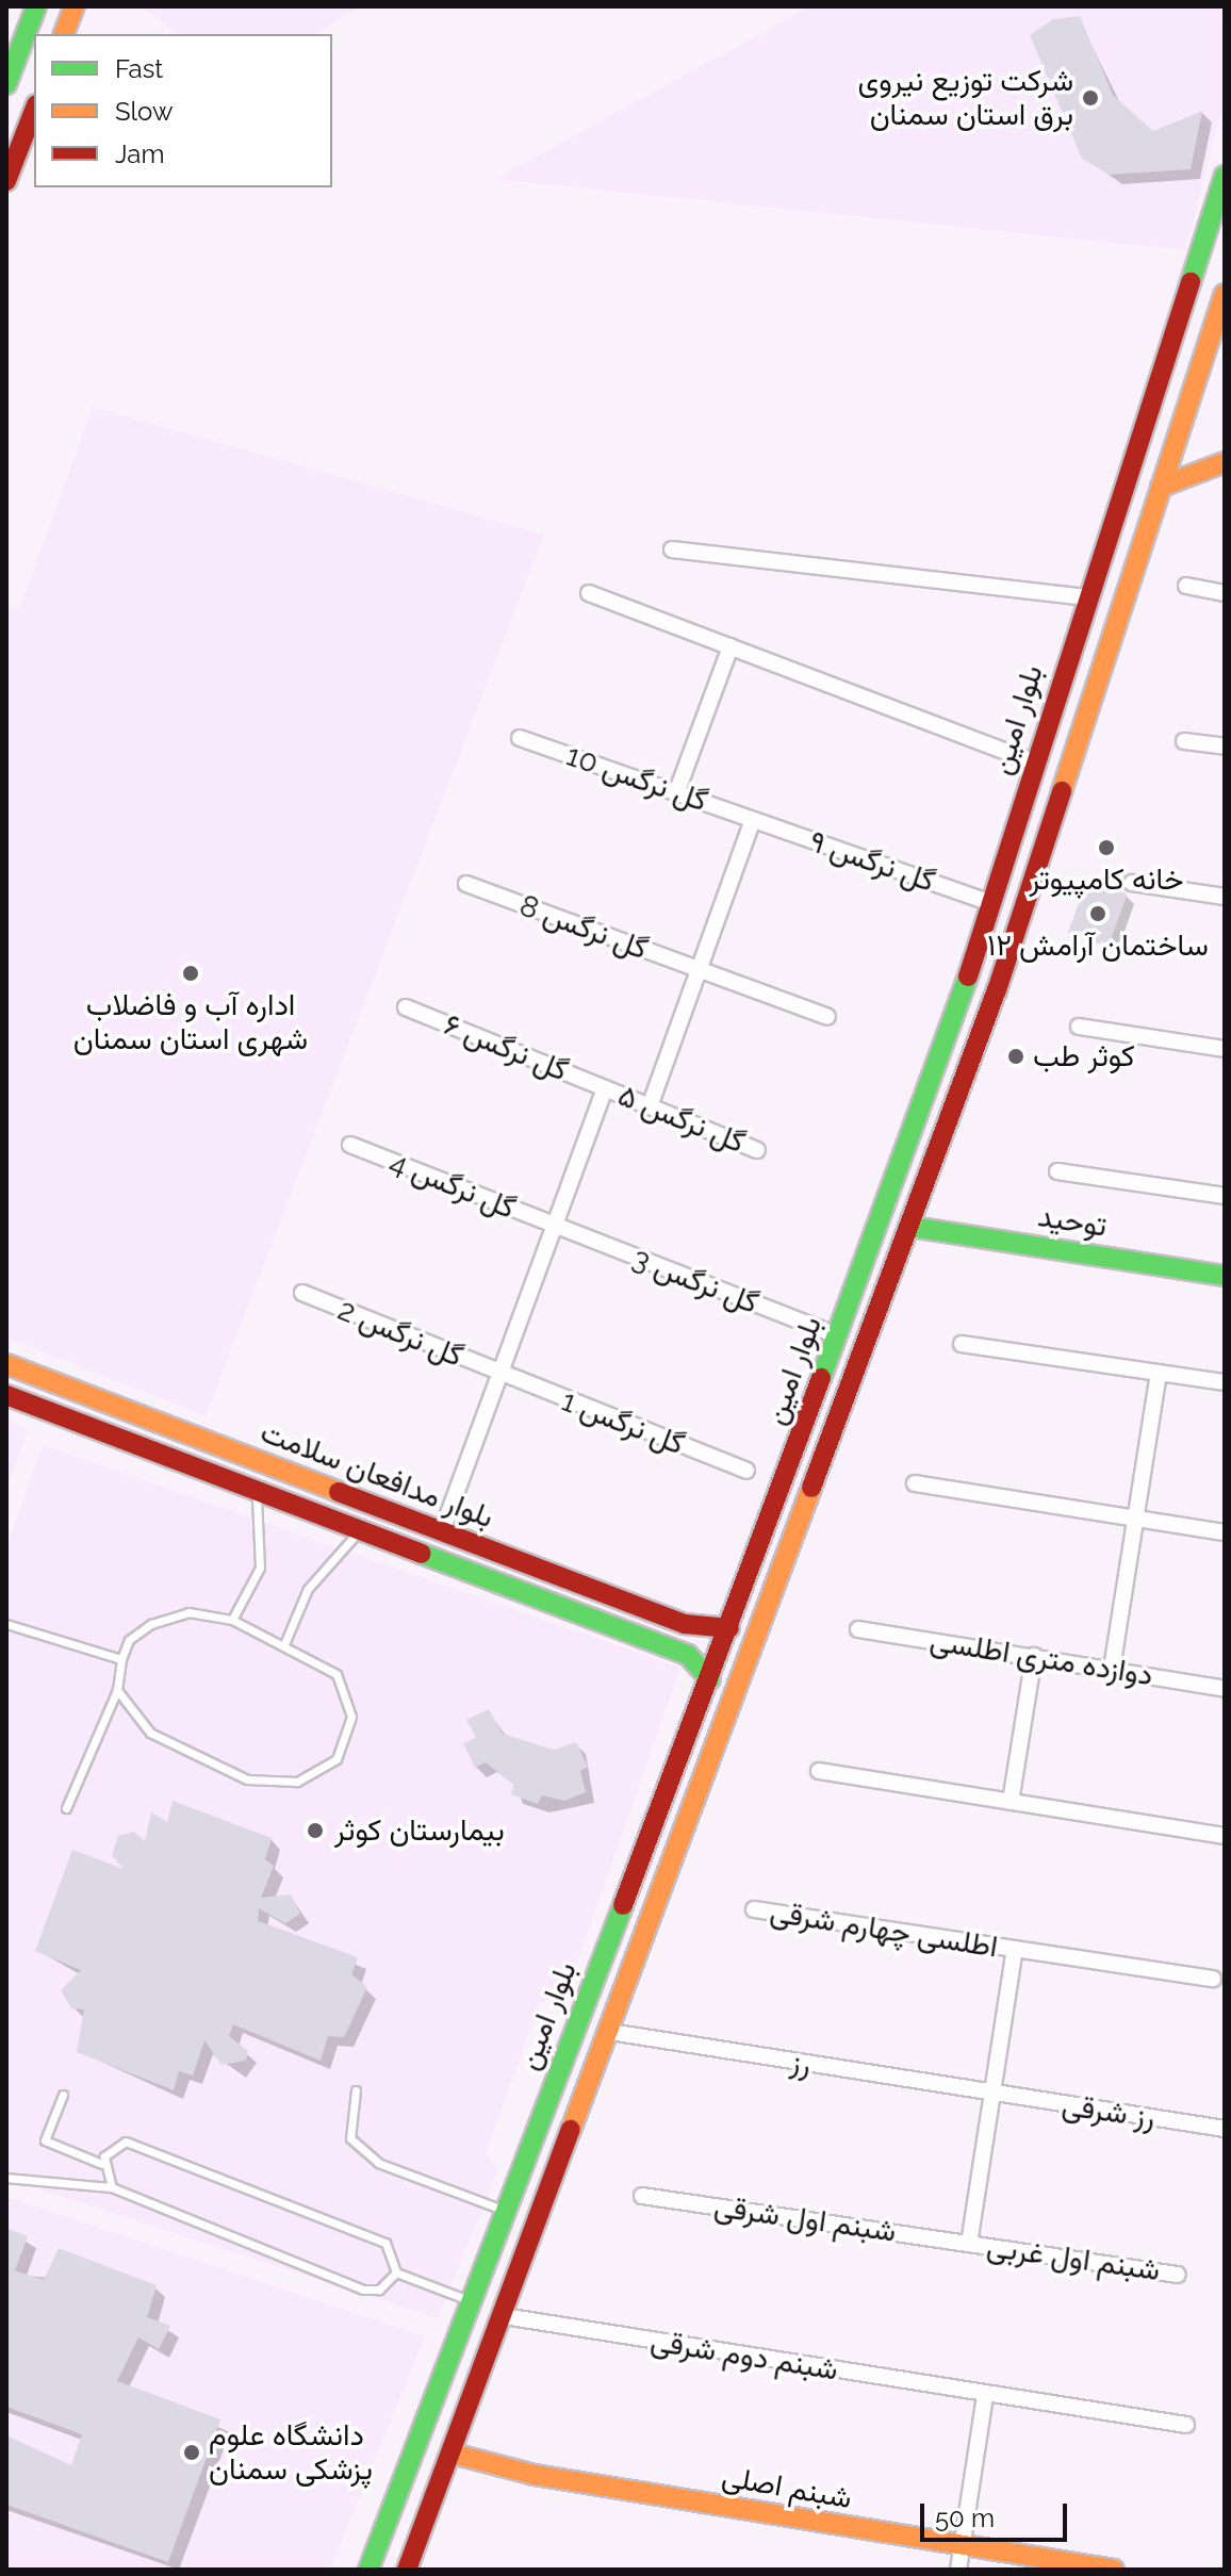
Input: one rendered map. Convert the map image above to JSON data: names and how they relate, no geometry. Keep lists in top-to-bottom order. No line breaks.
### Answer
{"streets":{"main road":["بلوار امین","توحید","بلوار مدافعان سلامت","شبنم اصلی"],"street":["گل نرگس 10","گل نرگس ۹","گل نرگس 8","گل نرگس ۶","گل نرگس ۵","گل نرگس 4","گل نرگس 3","گل نرگس 2","گل نرگس 1","دوازده متری اطلسی","اطلسی چهارم شرقی","رز","رز شرقی","شبنم اول شرقی","شبنم اول غربی","شبنم دوم شرقی"]},"crossings":[["بلوار امین","گل نرگس ۹"],["بلوار امین","توحید"],["بلوار امین","گل نرگس 3"],["بلوار امین","بلوار مدافعان سلامت"],["بلوار امین","رز"],["بلوار امین","شبنم دوم شرقی"],["بلوار امین","شبنم اصلی"],["گل نرگس 10","گل نرگس ۹"],["گل نرگس ۶","گل نرگس ۵"],["گل نرگس 4","گل نرگس 3"],["گل نرگس 2","گل نرگس 1"],["رز","رز شرقی"],["شبنم اول شرقی","شبنم اول غربی"]],"places":["شرکت توزیع نیروی برق استان سمنان","خانه کامپیوتر","ساختمان آرامش ۱۲","اداره آب و فاضلاب شهری استان سمنان","کوثر طب","بیمارستان کوثر","دانشگاه علوم پزشکی سمنان"],"legend":["Fast","Slow","Jam"],"scale_bar":"50 m"}
